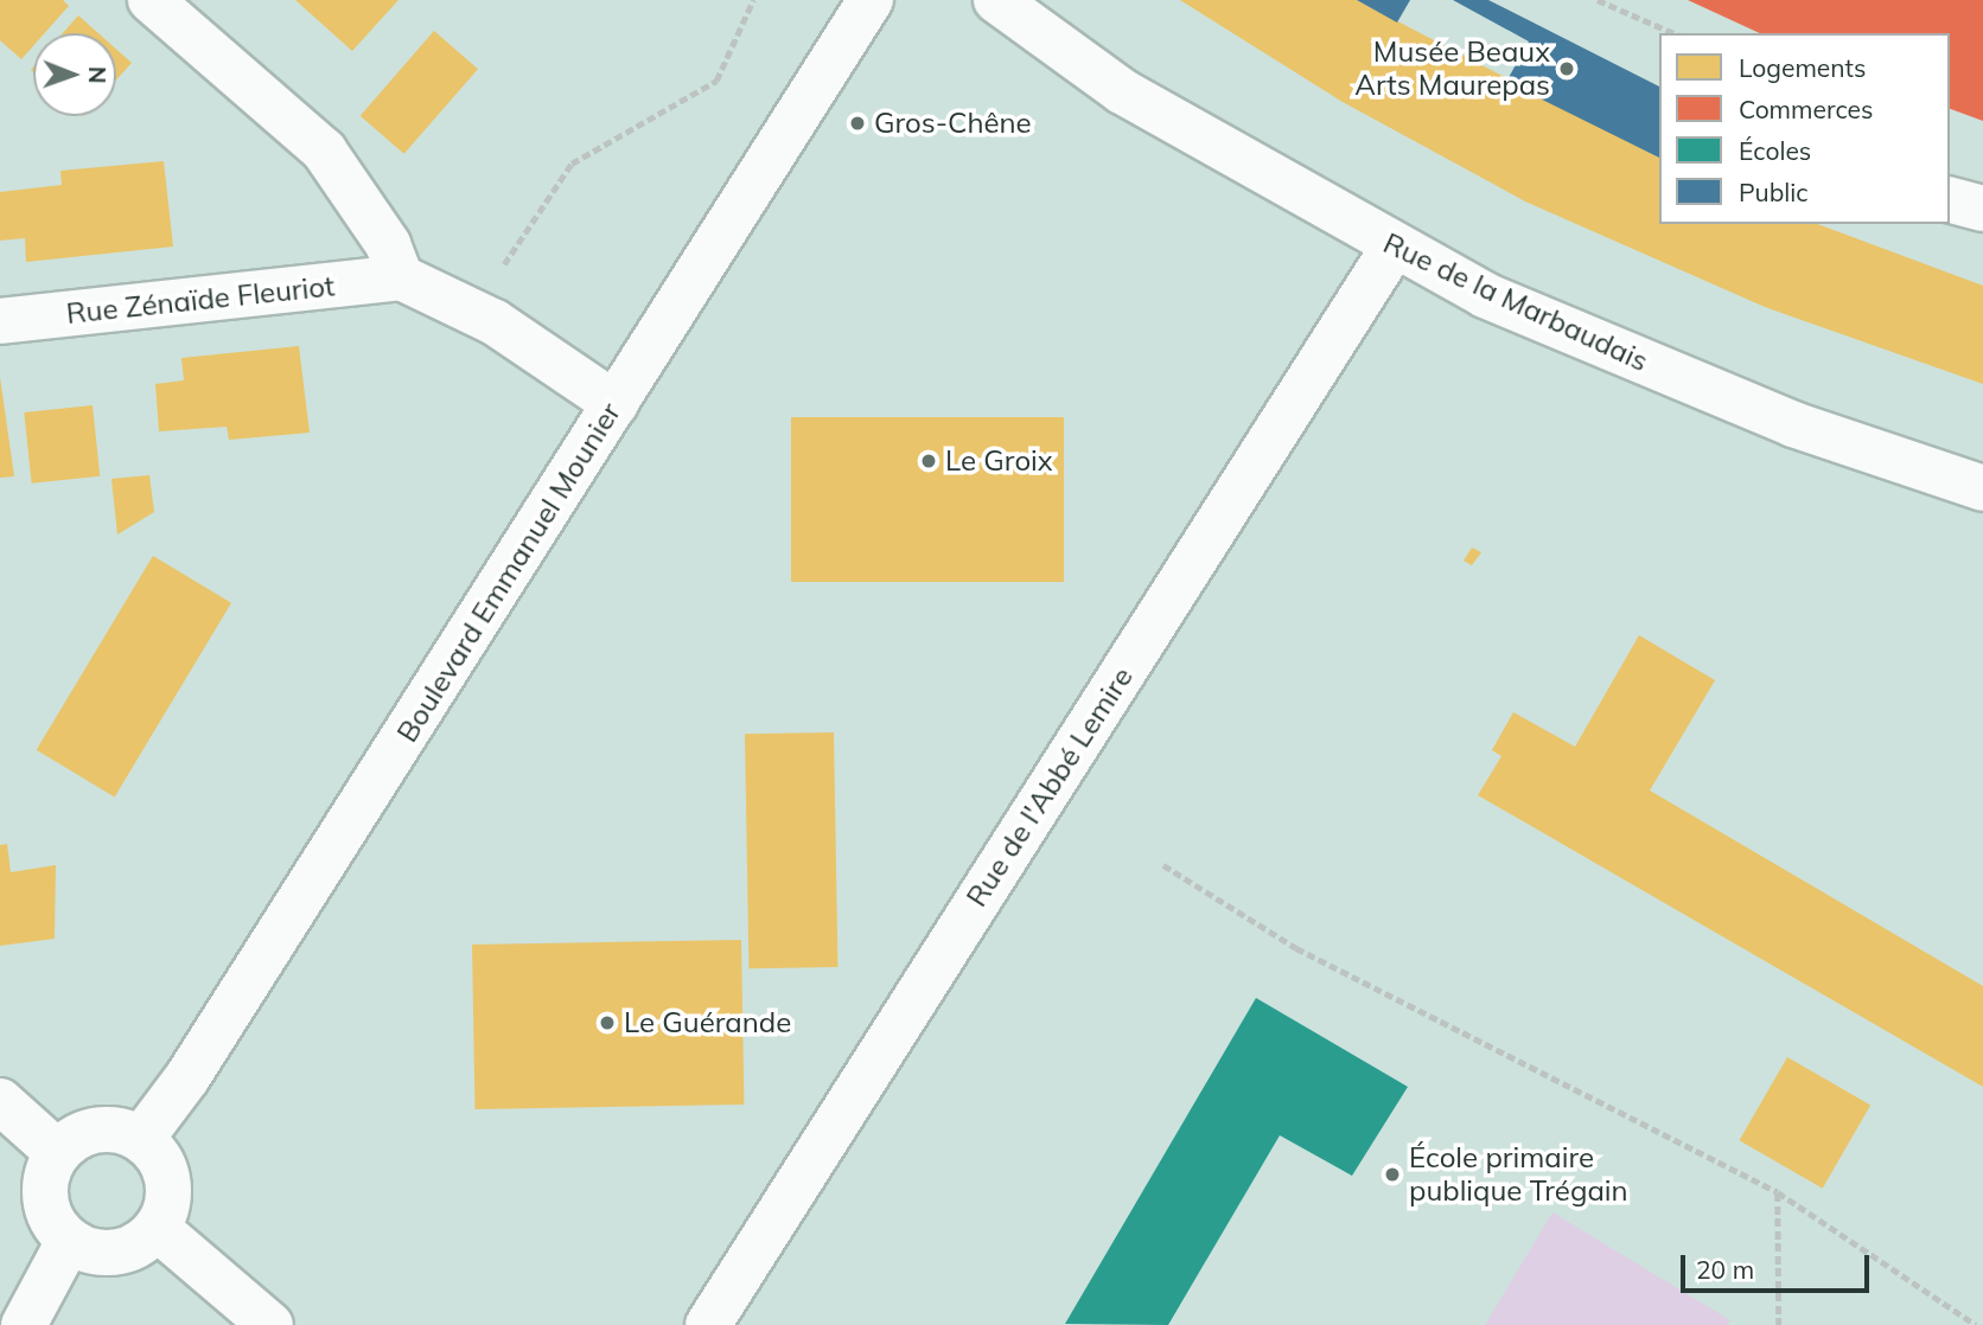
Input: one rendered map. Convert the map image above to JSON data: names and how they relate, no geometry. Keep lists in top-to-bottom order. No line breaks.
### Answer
{"streets":{"street":["Rue Zénaïde Fleuriot","Rue de la Marbaudais","Boulevard Emmanuel Mounier","Rue de l'Abbé Lemire"]},"crossings":[["Rue de la Marbaudais","Rue de l'Abbé Lemire"]],"places":["Musée Beaux Arts Maurepas","Gros-Chêne","Le Groix","Le Guérande","École primaire publique Trégain"],"legend":["Logements","Commerces","Écoles","Public"],"scale_bar":"20 m","north":"right"}
